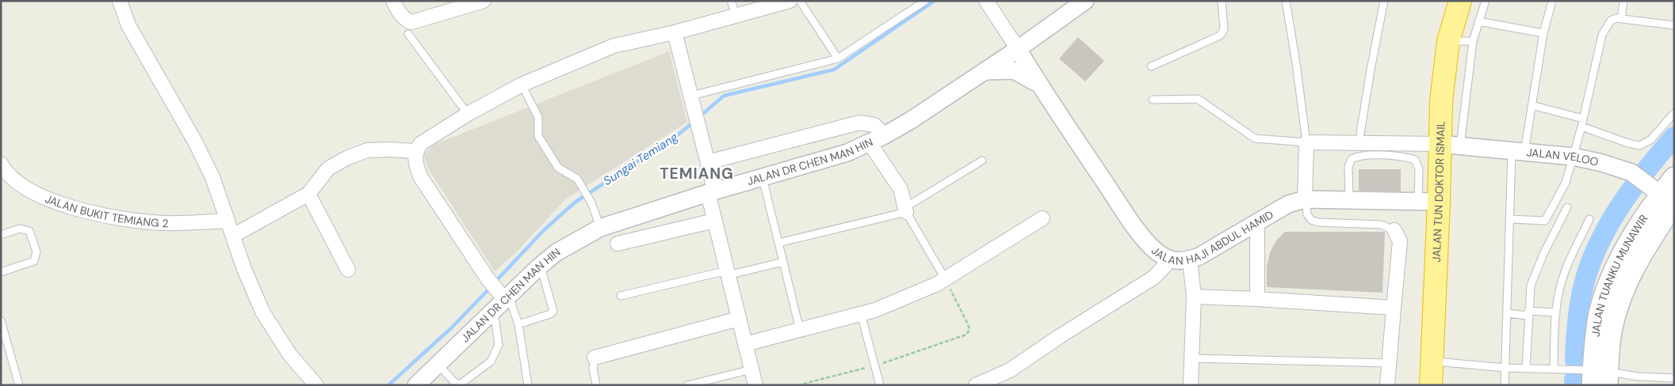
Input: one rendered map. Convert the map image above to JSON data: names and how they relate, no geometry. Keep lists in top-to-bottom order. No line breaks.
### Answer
{"streets":{"highway":["JALAN TUN DOKTOR ISMAIL"],"main road":["JALAN TUANKU MUNAWIR"],"street":["JALAN VELOO","JALAN DR CHEN MAN HIN","JALAN BUKIT TEMIANG 2","JALAN HAJI ABDUL HAMID"]},"crossings":[["JALAN VELOO","JALAN TUN DOKTOR ISMAIL"],["JALAN VELOO","JALAN TUANKU MUNAWIR"],["JALAN DR CHEN MAN HIN","JALAN HAJI ABDUL HAMID"],["JALAN TUN DOKTOR ISMAIL","JALAN HAJI ABDUL HAMID"]],"districts":["TEMIANG"],"water":["Sungai Temiang"]}
